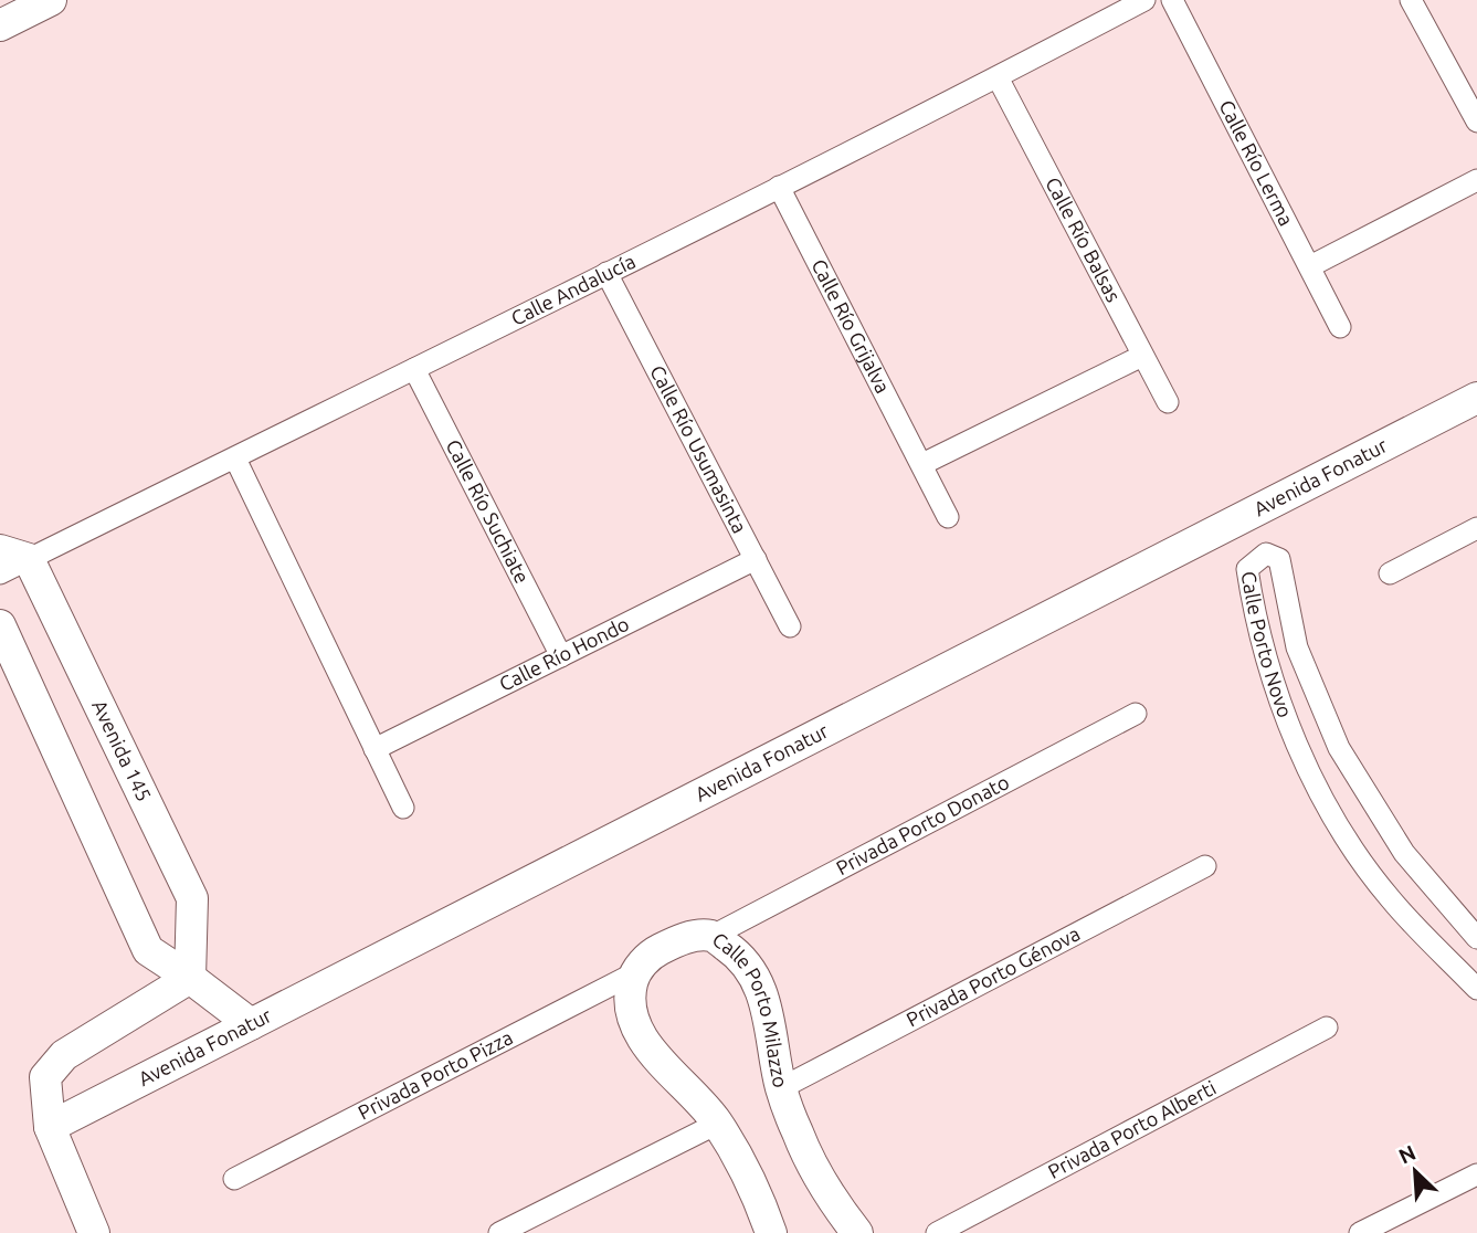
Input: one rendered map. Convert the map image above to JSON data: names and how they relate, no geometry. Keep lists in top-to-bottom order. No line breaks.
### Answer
{"streets":{"main road":["Avenida Fonatur","Avenida 145","Calle Porto Milazzo"],"street":["Calle Río Lerma","Calle Río Balsas","Calle Andalucía","Calle Río Grijalva","Calle Río Usumasinta","Calle Río Suchiate","Calle Porto Novo","Calle Río Hondo","Privada Porto Donato","Privada Porto Génova","Privada Porto Pizza","Privada Porto Alberti"]},"crossings":[["Calle Río Balsas","Calle Andalucía"],["Calle Andalucía","Calle Río Grijalva"],["Calle Andalucía","Calle Río Usumasinta"],["Calle Andalucía","Calle Río Suchiate"],["Calle Andalucía","Avenida 145"],["Calle Río Usumasinta","Calle Río Hondo"],["Calle Río Suchiate","Calle Río Hondo"],["Privada Porto Donato","Calle Porto Milazzo"],["Privada Porto Génova","Calle Porto Milazzo"],["Calle Porto Milazzo","Privada Porto Pizza"]],"north":"top left"}
